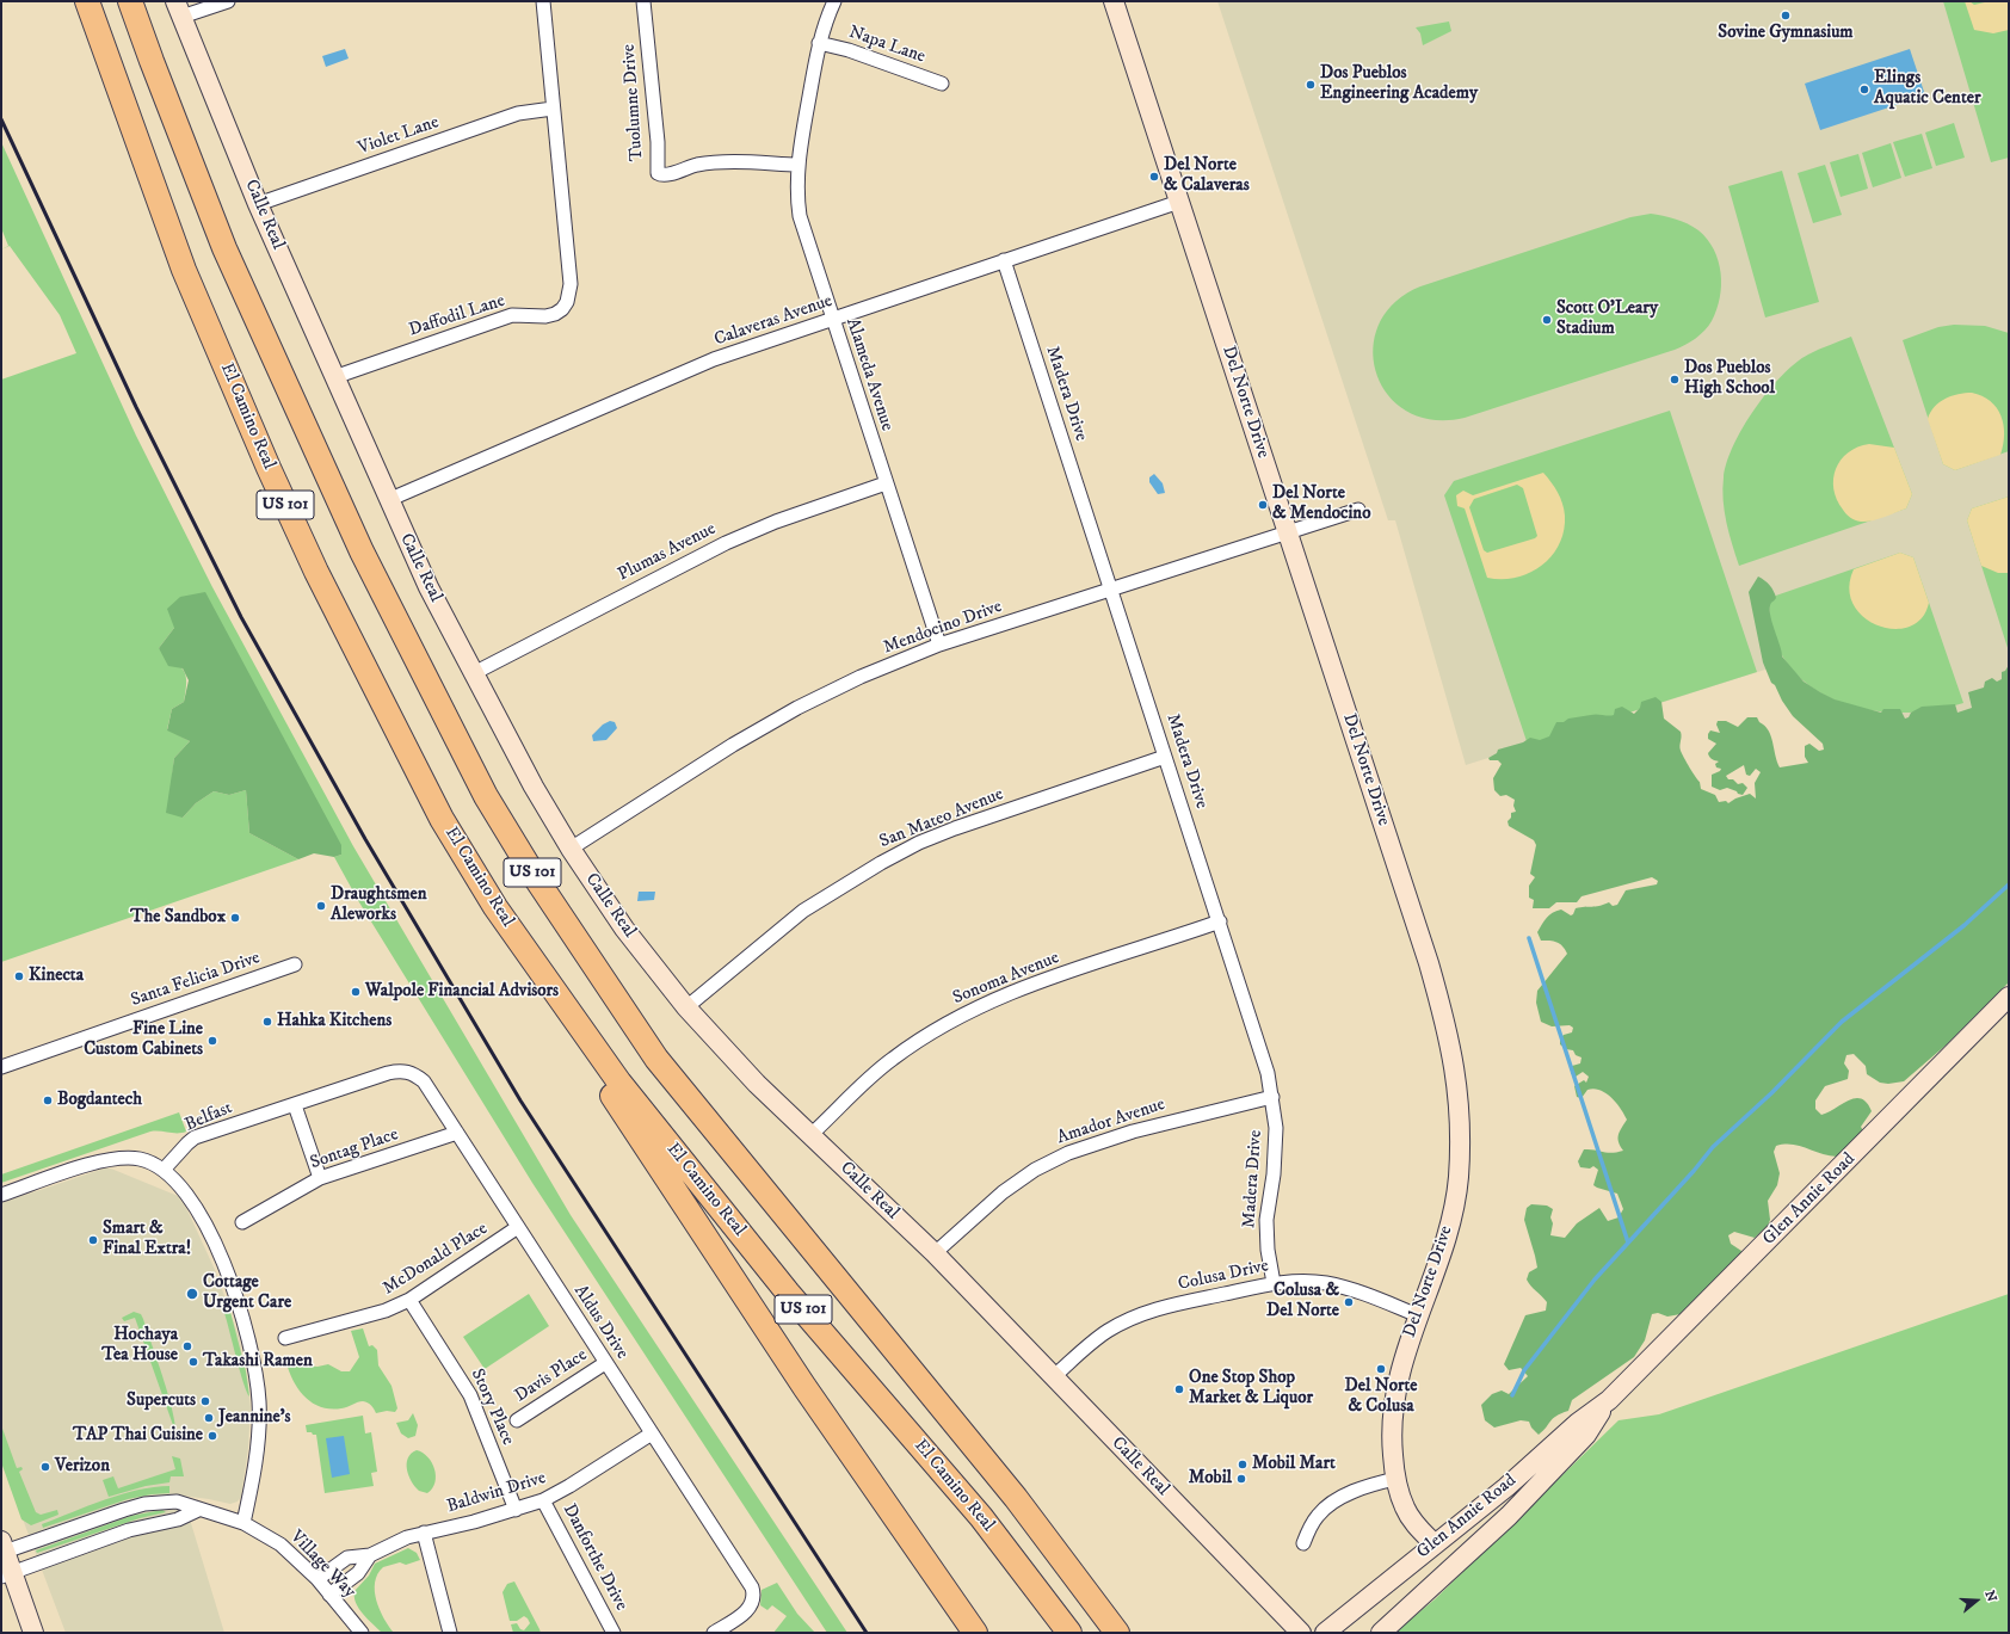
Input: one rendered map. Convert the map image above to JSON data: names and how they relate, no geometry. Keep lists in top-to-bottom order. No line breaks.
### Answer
{"streets":{"highway":["El Camino Real","US 101"],"street":["Napa Lane","Tuolumne Drive","Violet Lane","Calle Real","Daffodil Lane","Calaveras Avenue","Alameda Avenue","Madera Drive","Del Norte Drive","Plumas Avenue","Mendocino Drive","San Mateo Avenue","Sonoma Avenue","Santa Felicia Drive","Belfast","Amador Avenue","Sontag Place","Glen Annie Road","McDonald Place","Colusa Drive","Aldus Drive","Davis Place","Story Place","Baldwin Drive","Danforthe Drive","Village Way"]},"crossings":[["Napa Lane","Alameda Avenue"],["Tuolumne Drive","Alameda Avenue"],["Violet Lane","Calle Real"],["Violet Lane","Daffodil Lane"],["Calle Real","Daffodil Lane"],["Calle Real","Calaveras Avenue"],["Calle Real","Plumas Avenue"],["Calle Real","Mendocino Drive"],["Calle Real","San Mateo Avenue"],["Calle Real","Sonoma Avenue"],["Calle Real","Amador Avenue"],["Calle Real","Colusa Drive"],["Calaveras Avenue","Alameda Avenue"],["Calaveras Avenue","Madera Drive"],["Calaveras Avenue","Del Norte Drive"],["Alameda Avenue","Plumas Avenue"],["Alameda Avenue","Mendocino Drive"],["Madera Drive","Mendocino Drive"],["Madera Drive","San Mateo Avenue"],["Madera Drive","Sonoma Avenue"],["Madera Drive","Amador Avenue"],["Madera Drive","Colusa Drive"],["Del Norte Drive","Mendocino Drive"],["Del Norte Drive","Glen Annie Road"],["Del Norte Drive","Colusa Drive"],["Belfast","Aldus Drive"],["Sontag Place","Aldus Drive"],["McDonald Place","Aldus Drive"],["McDonald Place","Story Place"],["Aldus Drive","Davis Place"],["Aldus Drive","Baldwin Drive"],["Story Place","Baldwin Drive"],["Baldwin Drive","Danforthe Drive"],["Baldwin Drive","Village Way"]],"places":["Sovine Gymnasium","Dos Pueblos Engineering Academy","Elings Aquatic Center","Del Norte & Calaveras","Scott O'Leary Stadium","Dos Pueblos High School","Del Norte & Mendocino","Draughtsmen Aleworks","The Sandbox","Kinecta","Walpole Financial Advisors","Hahka Kitchens","Fine Line Custom Cabinets","Bogdantech","Smart & Final Extra!","Cottage Urgent Care","Colusa & Del Norte","Hochaya Tea House","Takashi Ramen","Del Norte & Colusa","One Stop Shop Market & Liquor","Supercuts","Jeannine's","TAP Thai Cuisine","Mobil Mart","Verizon","Mobil"],"north":"right"}
